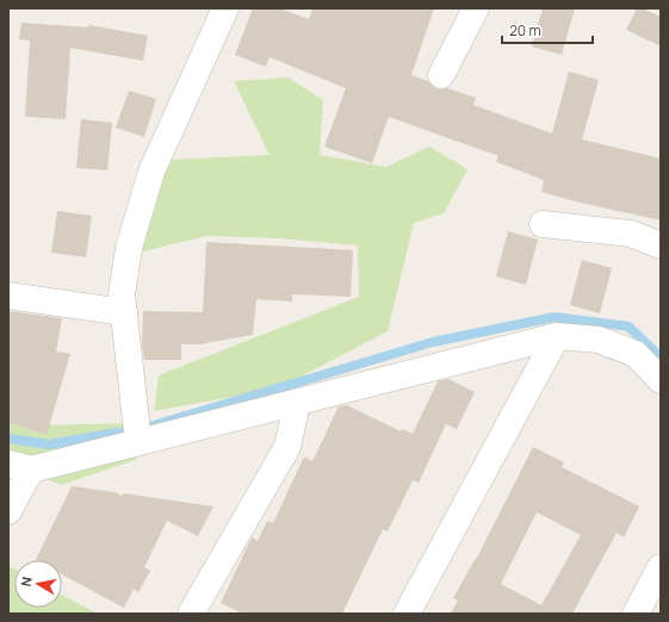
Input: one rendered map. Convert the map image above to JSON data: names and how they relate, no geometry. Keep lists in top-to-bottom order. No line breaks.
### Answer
{"scale_bar":"20 m","north":"left"}
